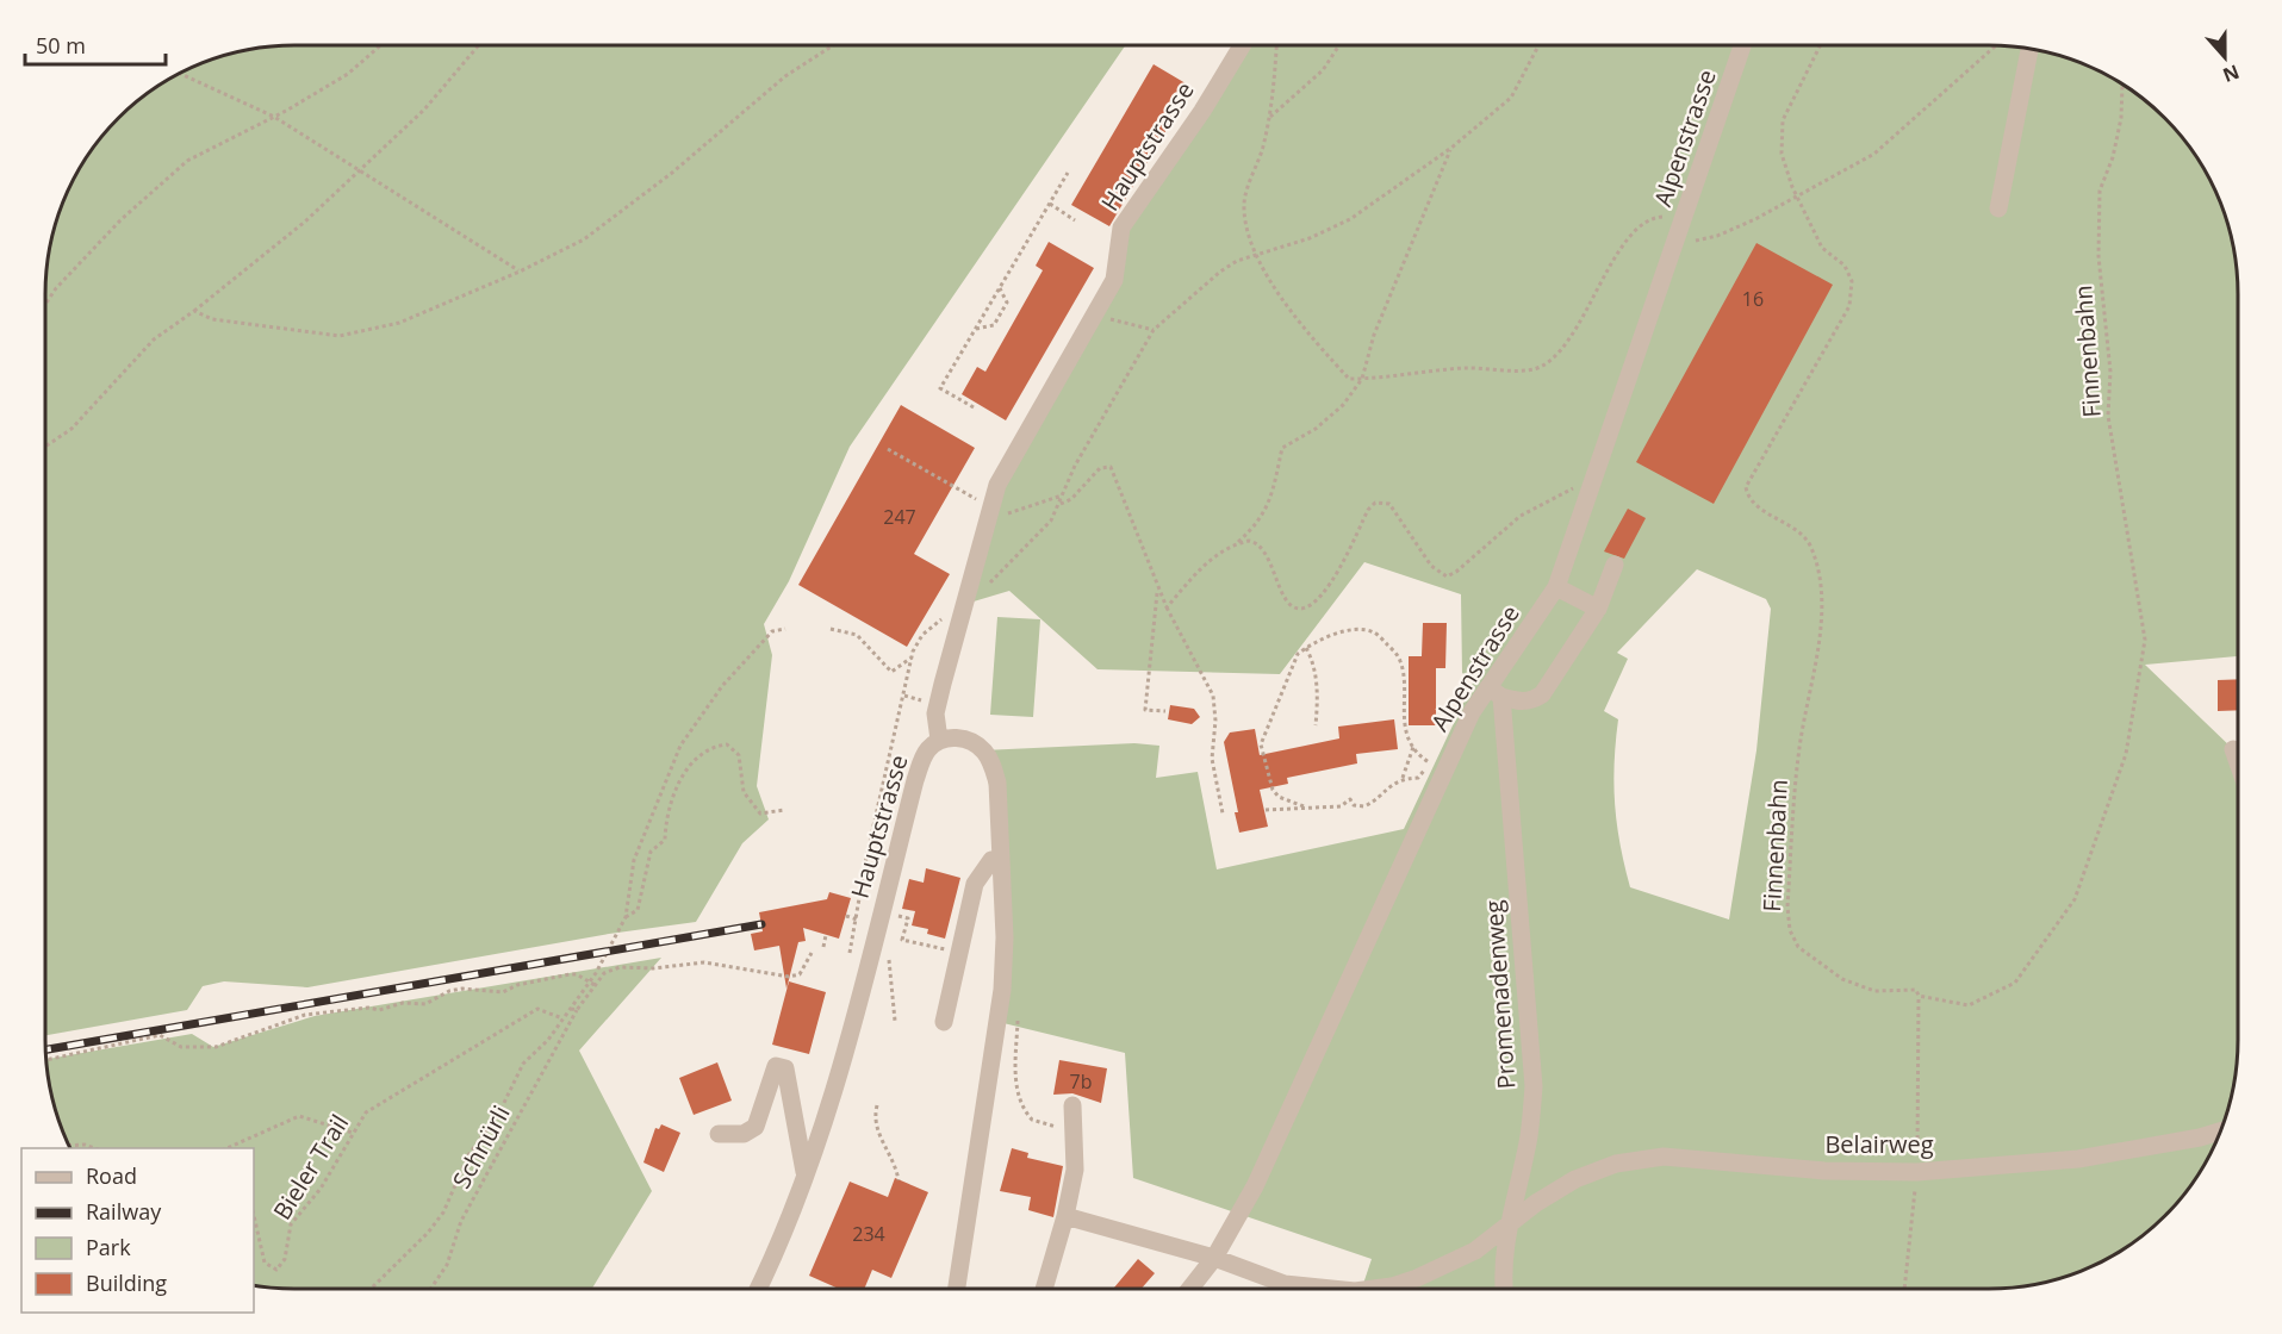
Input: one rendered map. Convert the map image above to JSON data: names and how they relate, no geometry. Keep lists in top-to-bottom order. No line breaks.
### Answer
{"streets":{"street":["Alpenstrasse","Hauptstrasse","Promenadenweg","Belairweg"],"path":["Finnenbahn","Schnürli","Bieler Trail"]},"crossings":[["Alpenstrasse","Promenadenweg"],["Alpenstrasse","Belairweg"],["Promenadenweg","Belairweg"]],"house_numbers":["16","247","7b","234"],"legend":["Road","Railway","Park","Building"],"scale_bar":"50 m","north":"bottom"}
